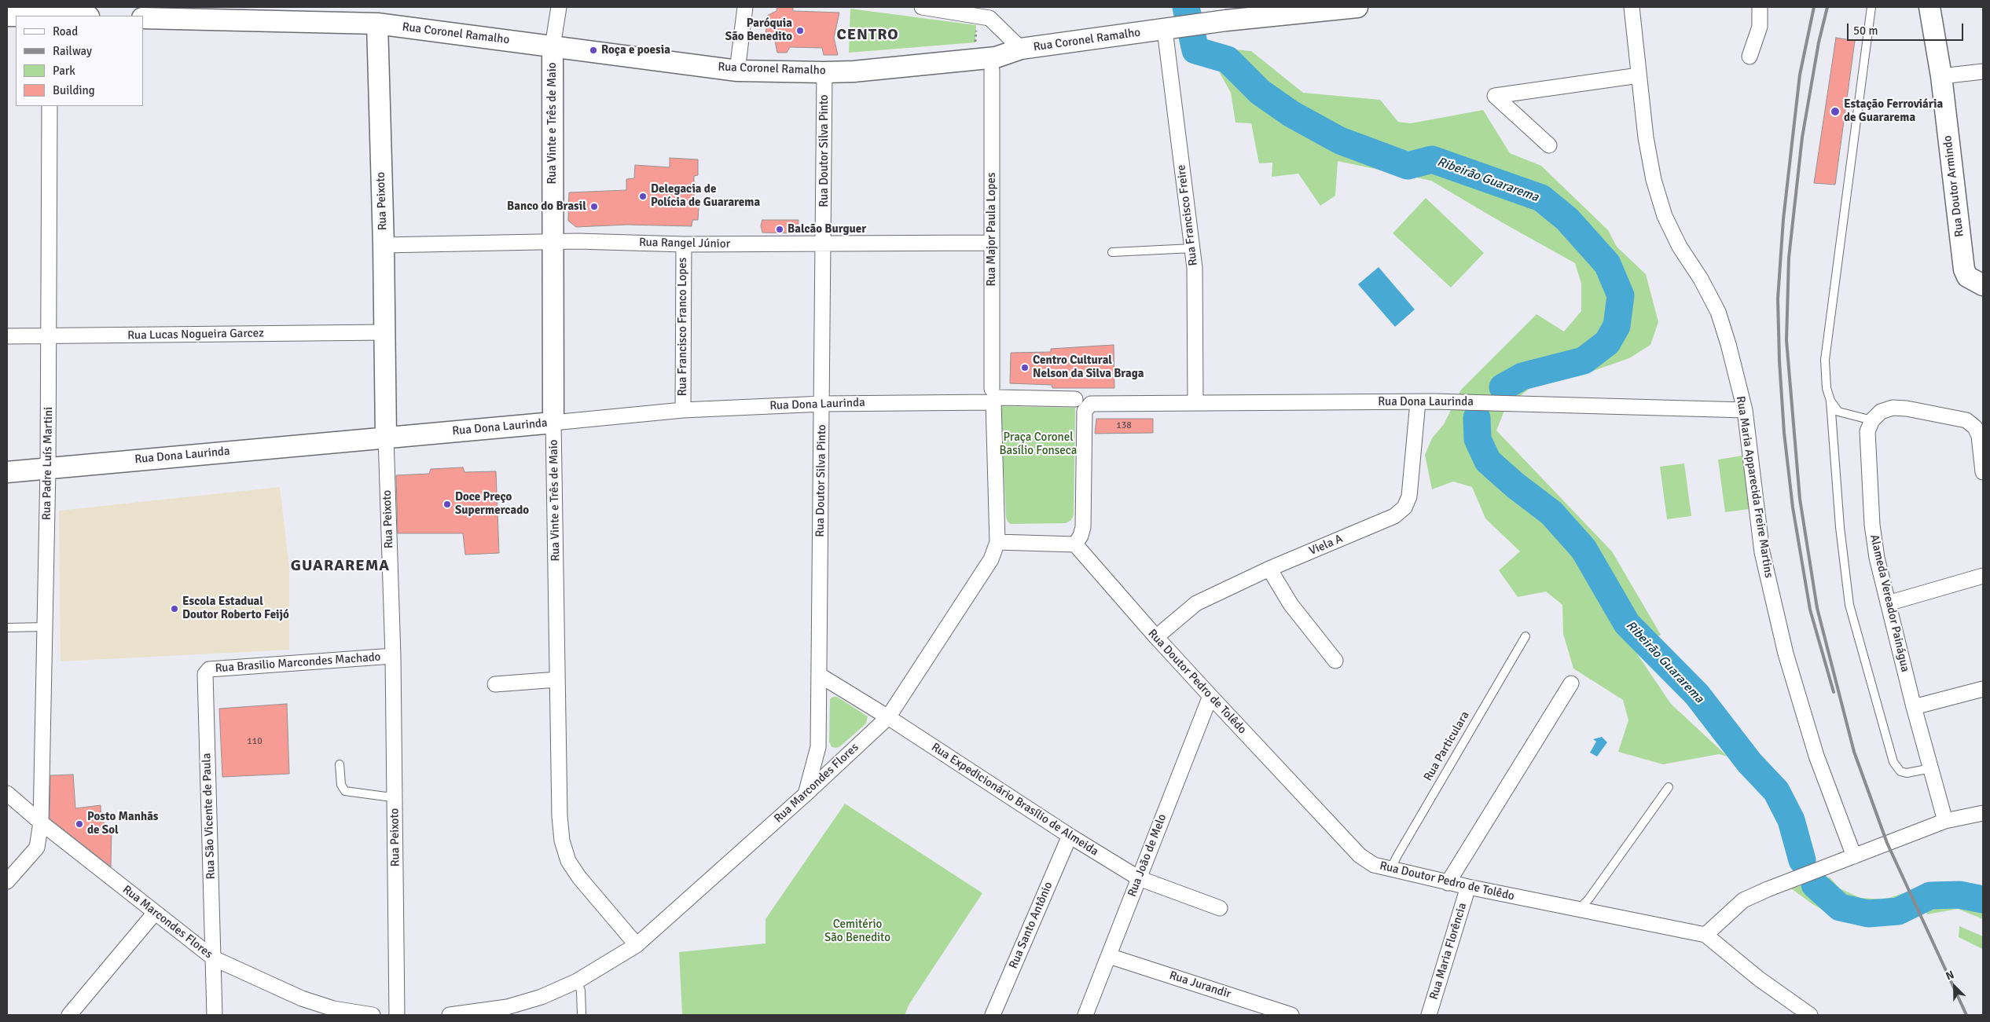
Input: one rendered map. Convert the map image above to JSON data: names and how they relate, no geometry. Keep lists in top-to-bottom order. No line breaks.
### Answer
{"streets":{"main road":["Rua Coronel Ramalho","Rua Vinte e Três de Maio","Rua Doutor Armindo","Rua Peixoto","Rua Dona Laurinda"],"street":["Rua Doutor Silva Pinto","Rua Francisco Freire","Rua Major Paula Lopes","Rua Rangel Júnior","Rua Francisco Franco Lopes","Rua Lucas Nogueira Garcez","Rua Padre Luís Martini","Rua Maria Apparecida Freire Martins","Viela A","Alameda Vereador Painágua","Rua Brasilio Marcondes Machado","Rua Doutor Pedro de Tolêdo","Rua Marcondes Flores","Rua Expedicionário Brasílio de Almeida","Rua São Vicente de Paula","Rua João de Melo","Rua Santo Antônio","Rua Maria Florência","Rua Jurandir"],"lane":["Rua Particulara"]},"crossings":[["Rua Coronel Ramalho","Rua Vinte e Três de Maio"],["Rua Coronel Ramalho","Rua Doutor Silva Pinto"],["Rua Coronel Ramalho","Rua Peixoto"],["Rua Coronel Ramalho","Rua Francisco Freire"],["Rua Vinte e Três de Maio","Rua Rangel Júnior"],["Rua Vinte e Três de Maio","Rua Dona Laurinda"],["Rua Vinte e Três de Maio","Rua Marcondes Flores"],["Rua Doutor Silva Pinto","Rua Rangel Júnior"],["Rua Doutor Silva Pinto","Rua Dona Laurinda"],["Rua Doutor Silva Pinto","Rua Marcondes Flores"],["Rua Doutor Silva Pinto","Rua Expedicionário Brasílio de Almeida"],["Rua Peixoto","Rua Rangel Júnior"],["Rua Peixoto","Rua Lucas Nogueira Garcez"],["Rua Peixoto","Rua Dona Laurinda"],["Rua Peixoto","Rua Brasilio Marcondes Machado"],["Rua Francisco Freire","Rua Dona Laurinda"],["Rua Major Paula Lopes","Rua Dona Laurinda"],["Rua Major Paula Lopes","Rua Marcondes Flores"],["Rua Rangel Júnior","Rua Francisco Franco Lopes"],["Rua Francisco Franco Lopes","Rua Dona Laurinda"],["Rua Lucas Nogueira Garcez","Rua Padre Luís Martini"],["Rua Dona Laurinda","Rua Padre Luís Martini"],["Rua Dona Laurinda","Rua Maria Apparecida Freire Martins"],["Rua Dona Laurinda","Viela A"],["Rua Dona Laurinda","Rua Doutor Pedro de Tolêdo"],["Rua Dona Laurinda","Rua Marcondes Flores"],["Rua Padre Luís Martini","Rua Marcondes Flores"],["Viela A","Rua Doutor Pedro de Tolêdo"],["Rua Brasilio Marcondes Machado","Rua São Vicente de Paula"],["Rua Doutor Pedro de Tolêdo","Rua Particulara"],["Rua Doutor Pedro de Tolêdo","Rua João de Melo"],["Rua Doutor Pedro de Tolêdo","Rua Maria Florência"],["Rua Marcondes Flores","Rua Expedicionário Brasílio de Almeida"],["Rua Marcondes Flores","Rua São Vicente de Paula"],["Rua Expedicionário Brasílio de Almeida","Rua João de Melo"],["Rua Expedicionário Brasílio de Almeida","Rua Santo Antônio"],["Rua João de Melo","Rua Jurandir"]],"districts":["CENTRO","GUARAREMA"],"water":["Ribeirão Guararema"],"parks":["Praça Coronel Basílio Fonseca","Cemitério São Benedito"],"places":["Paróquia São Benedito","Roça e poesia","Estação Ferroviária de Guararema","Delegacia de Polícia de Guararema","Banco do Brasil","Balcão Burguer","Centro Cultural Nelson da Silva Braga","Doce Preço Supermercado","Escola Estadual Doutor Roberto Feijó","Posto Manhãs de Sol"],"house_numbers":["138","110"],"legend":["Road","Railway","Park","Building"],"scale_bar":"50 m","north":"top left"}
